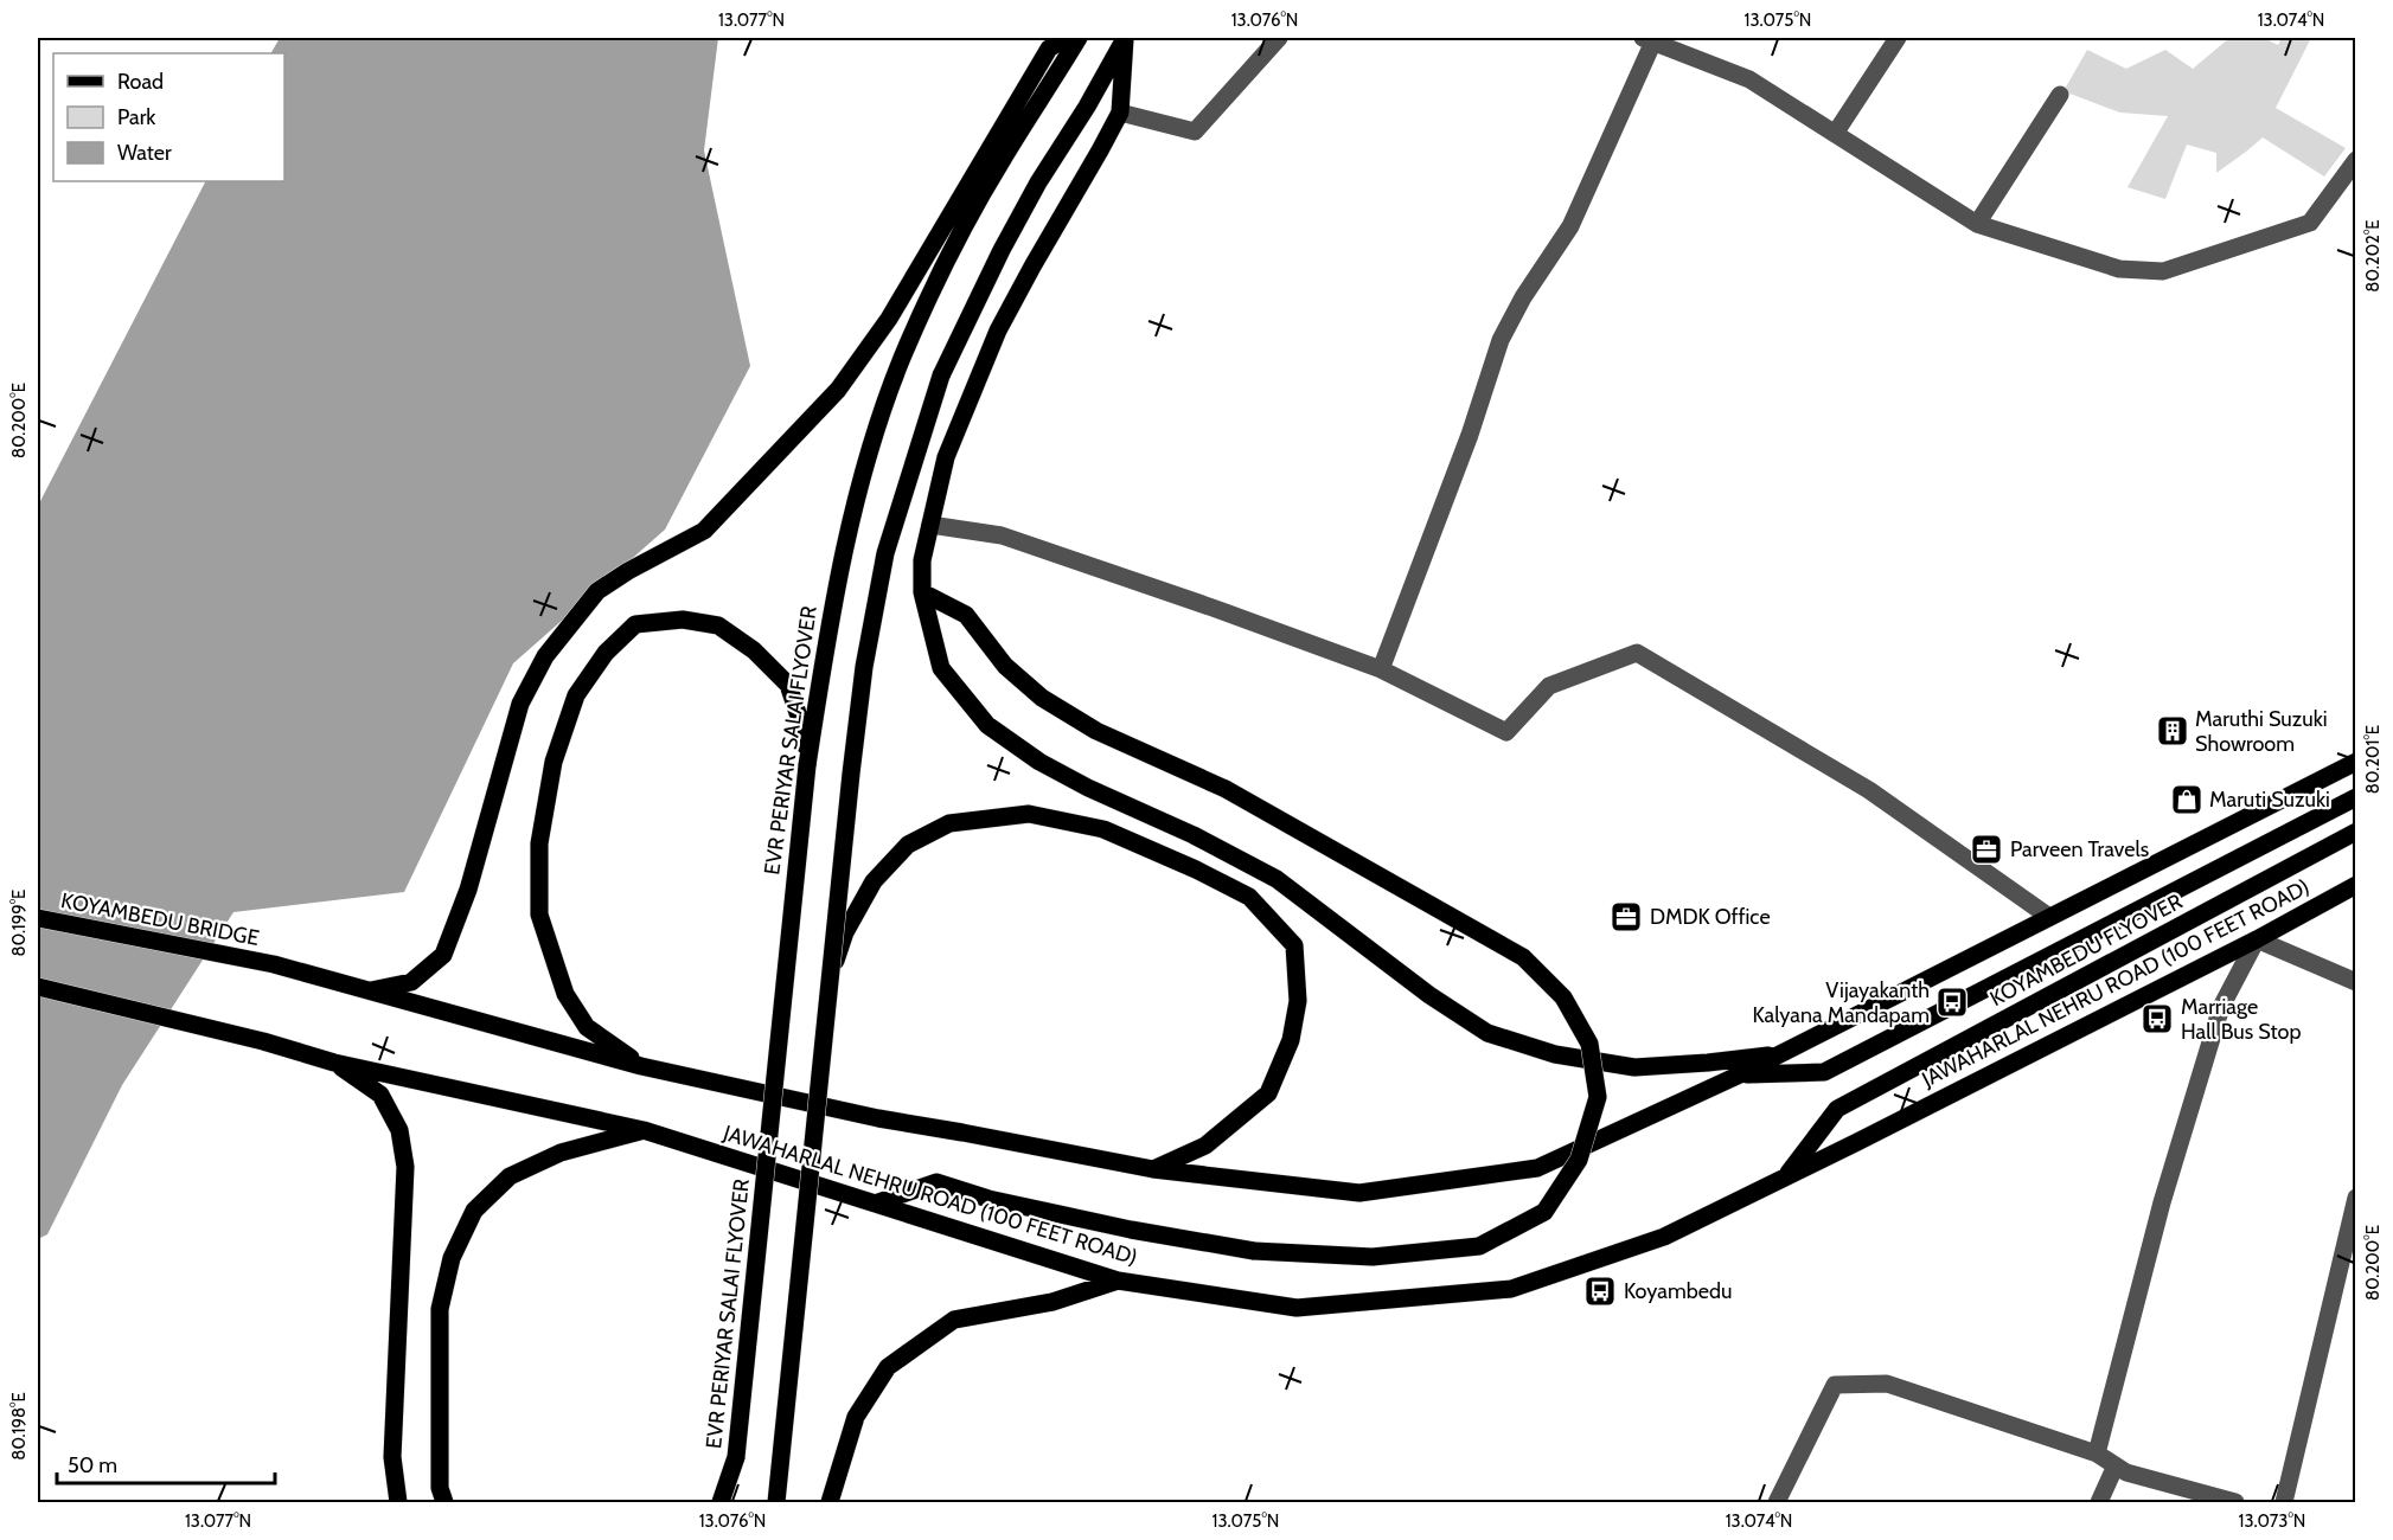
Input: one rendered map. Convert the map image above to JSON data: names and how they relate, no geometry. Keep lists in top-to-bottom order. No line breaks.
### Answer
{"streets":{"main road":["EVR PERIYAR SALAI FLYOVER","KOYAMBEDU BRIDGE","KOYAMBEDU FLYOVER","JAWAHARLAL NEHRU ROAD (100 FEET ROAD)"]},"crossings":[["KOYAMBEDU FLYOVER","JAWAHARLAL NEHRU ROAD (100 FEET ROAD)"]],"places":{"building":["Maruthi Suzuki Showroom"],"shop":["Maruti Suzuki"],"office":["Parveen Travels","DMDK Office"],"bus stop":["Vijayakanth Kalyana Mandapam","Marriage Hall Bus Stop","Koyambedu"]},"legend":["Road","Park","Water"],"scale_bar":"50 m","coordinates":["13.077°N","13.076°N","13.075°N","13.074°N","80.202°E","80.200°E","80.201°E","80.199°E","80.198°E","13.073°N"]}
